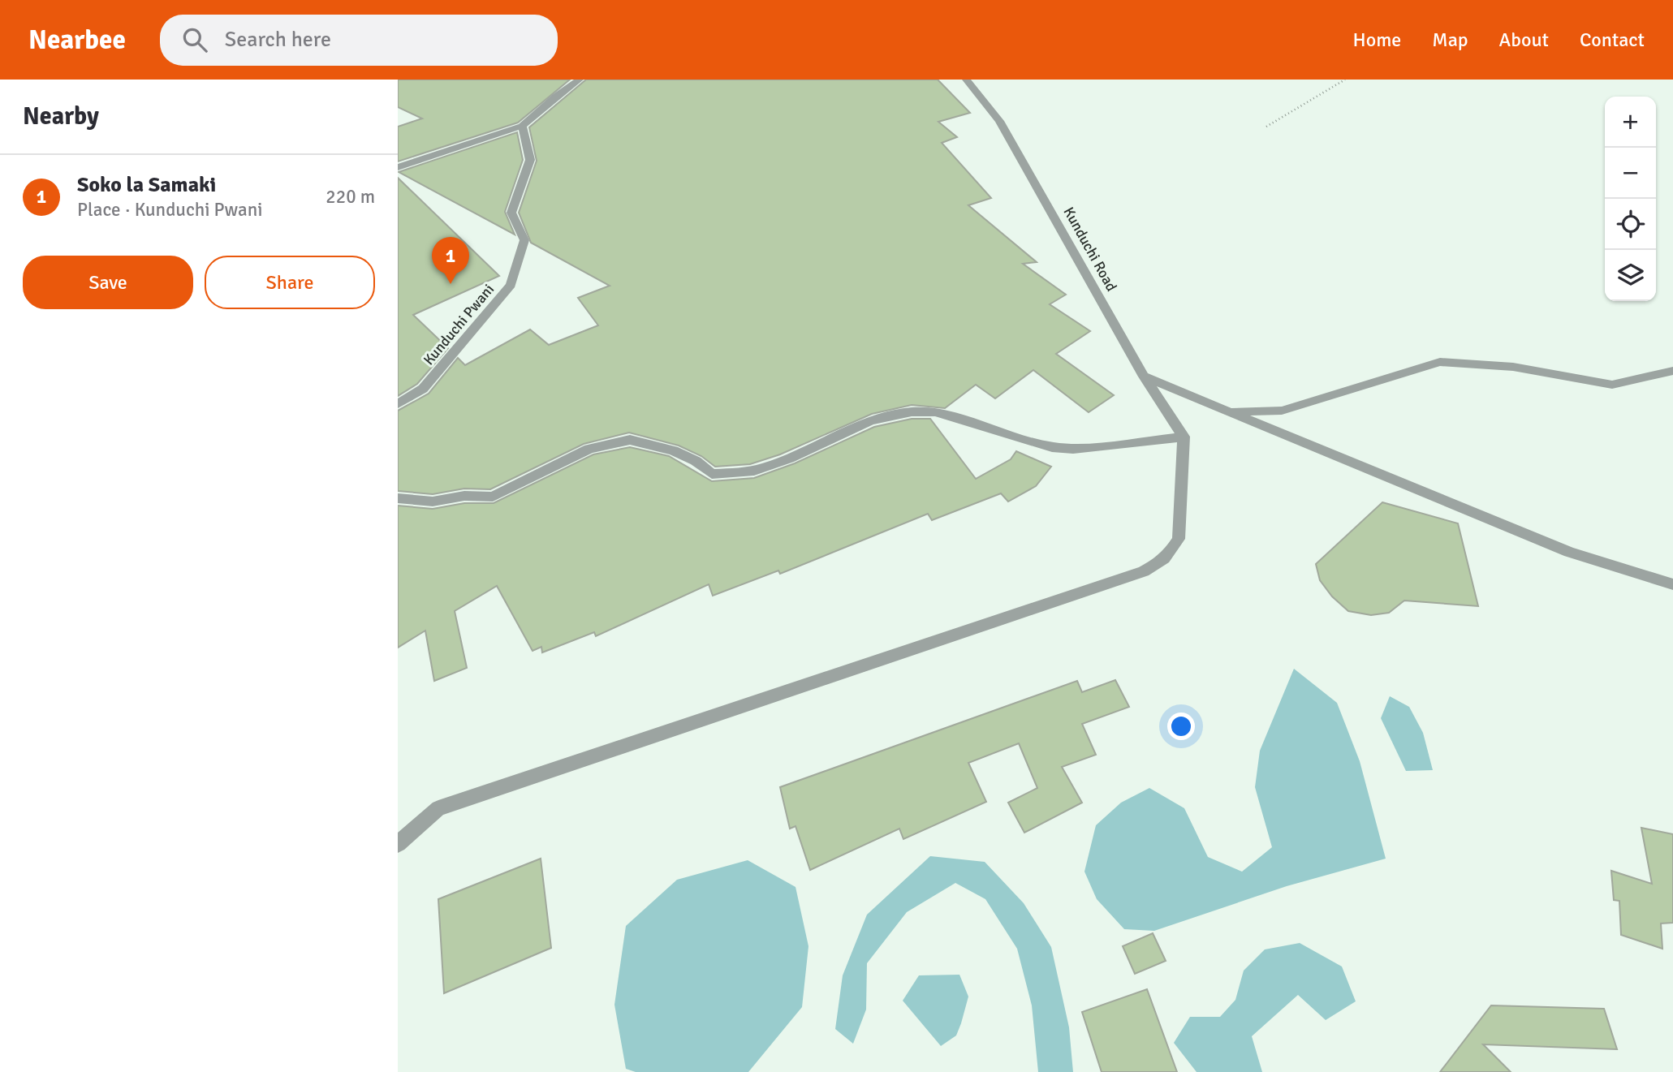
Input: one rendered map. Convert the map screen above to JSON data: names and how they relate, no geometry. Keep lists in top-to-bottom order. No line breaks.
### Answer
{"streets":{"street":["Kunduchi Road","Kunduchi Pwani"]},"page":{"header":"Nearbee","search":"Search here","nav":["Home","Map","About","Contact"],"heading":"Nearby","map_buttons":["+","−"],"list":[{"mark":"1","name":"Soko la Samaki","note":"Place · Kunduchi Pwani","value":"220 m"}],"pins":"1","buttons":["Save","Share"]}}
